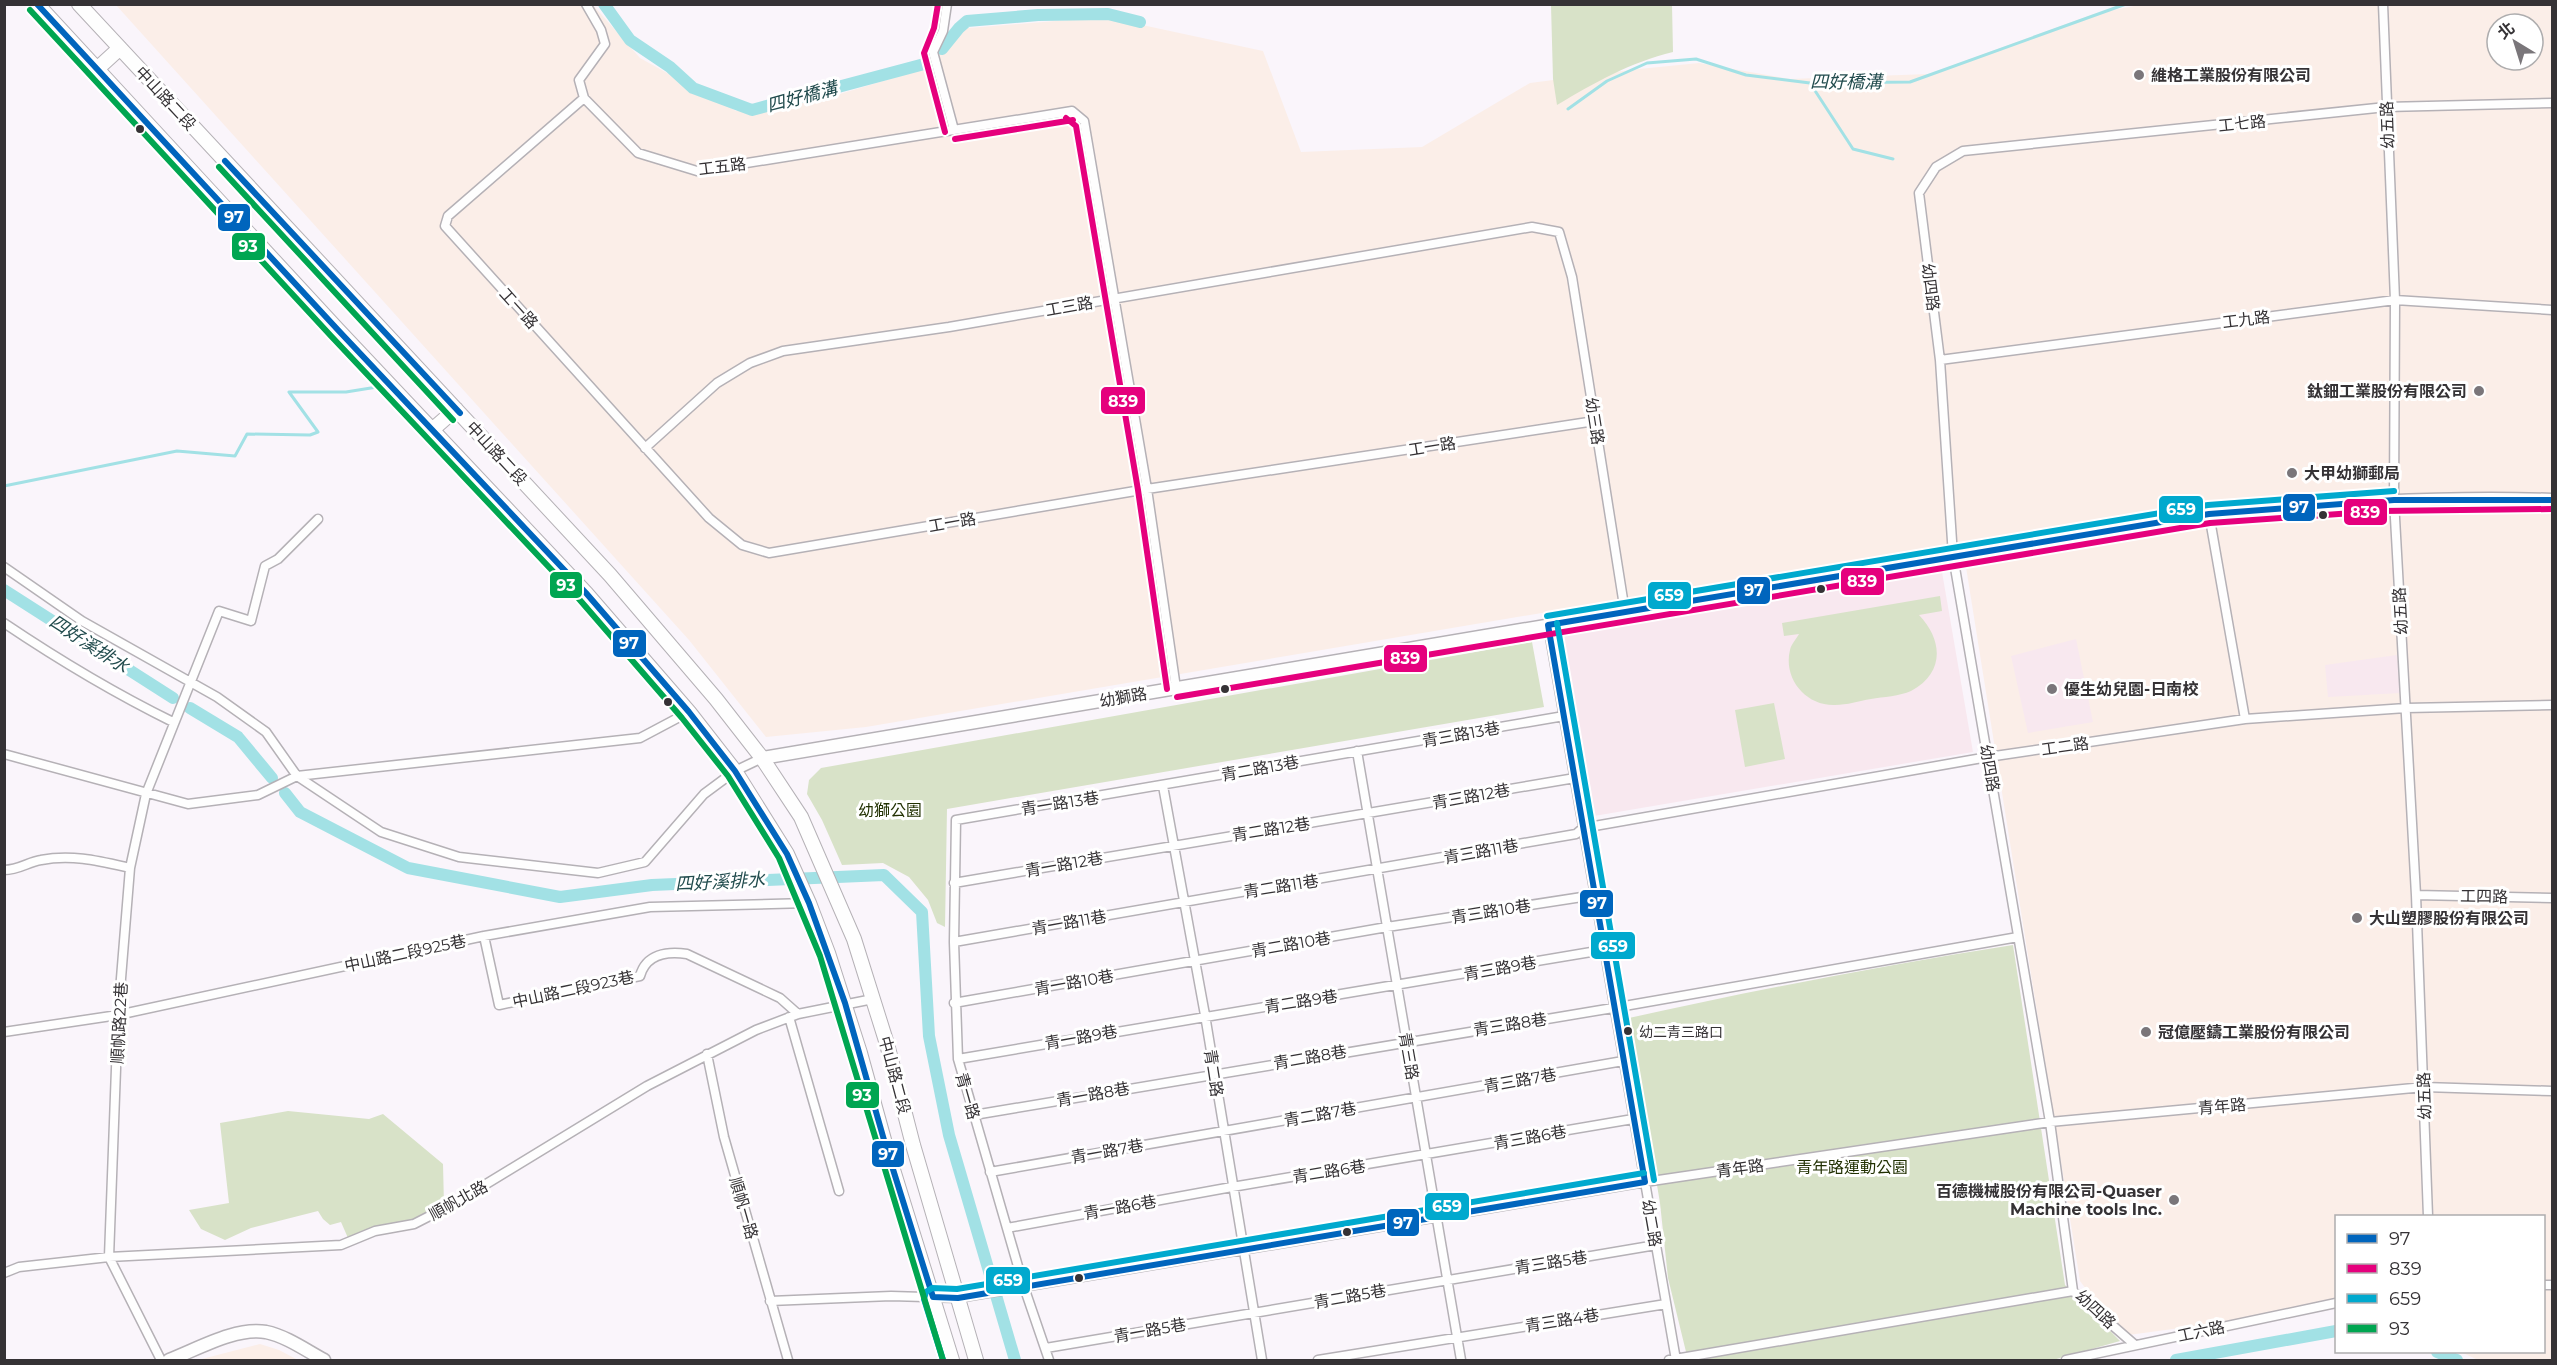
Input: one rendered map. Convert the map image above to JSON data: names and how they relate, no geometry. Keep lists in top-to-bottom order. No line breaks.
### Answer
{"streets":{"main road":["中山路二段"],"street":["工七路","幼五路","工五路","幼四路","工三路","工一路","工九路","幼三路","幼獅路","青三路13巷","工二路","青二路13巷","青三路12巷","青一路13巷","青二路12巷","青三路11巷","青一路12巷","青二路11巷","工四路","青三路10巷","青一路11巷","青二路10巷","中山路二段925巷","青三路9巷","青一路10巷","中山路二段923巷","青二路9巷","順帆路22巷","青三路8巷","青一路9巷","青三路","青二路8巷","青二路","青三路7巷","青一路8巷","青一路","青年路","青二路7巷","青三路6巷","青一路7巷","青二路6巷","順帆北路","青一路6巷","順帆一路","幼二路","青三路5巷","青二路5巷","青三路4巷","青一路5巷","工六路"]},"crossings":[["中山路二段","幼獅路"],["中山路二段","中山路二段925巷"],["中山路二段","青年路"],["中山路二段","順帆北路"],["工七路","幼五路"],["工七路","幼四路"],["幼五路","工九路"],["幼五路","幼獅路"],["幼五路","工二路"],["幼五路","工四路"],["幼五路","青年路"],["工五路","工三路"],["工五路","工一路"],["幼四路","工九路"],["幼四路","幼獅路"],["幼四路","工二路"],["幼四路","青三路8巷"],["幼四路","青年路"],["幼四路","工六路"],["工三路","工一路"],["工三路","幼三路"],["工一路","幼三路"],["幼三路","幼獅路"],["幼獅路","幼二路"],["青三路13巷","青二路13巷"],["青三路13巷","青三路"],["青三路13巷","幼二路"],["工二路","青三路11巷"],["工二路","幼二路"],["青二路13巷","青一路13巷"],["青二路13巷","青三路"],["青二路13巷","青二路"],["青三路12巷","青二路12巷"],["青三路12巷","青三路"],["青三路12巷","幼二路"],["青一路13巷","青二路"],["青一路13巷","青一路"],["青二路12巷","青一路12巷"],["青二路12巷","青三路"],["青二路12巷","青二路"],["青三路11巷","青二路11巷"],["青三路11巷","青三路"],["青三路11巷","幼二路"],["青一路12巷","青二路"],["青一路12巷","青一路"],["青二路11巷","青一路11巷"],["青二路11巷","青三路"],["青二路11巷","青二路"],["青三路10巷","青二路10巷"],["青三路10巷","青三路"],["青三路10巷","幼二路"],["青一路11巷","青二路"],["青一路11巷","青一路"],["青二路10巷","青一路10巷"],["青二路10巷","青三路"],["青二路10巷","青二路"],["中山路二段925巷","中山路二段923巷"],["中山路二段925巷","順帆路22巷"],["青三路9巷","青二路9巷"],["青三路9巷","青三路"],["青三路9巷","幼二路"],["青一路10巷","青二路"],["青一路10巷","青一路"],["中山路二段923巷","順帆北路"],["青二路9巷","青一路9巷"],["青二路9巷","青三路"],["青二路9巷","青二路"],["順帆路22巷","順帆北路"],["青三路8巷","青三路"],["青三路8巷","青二路8巷"],["青三路8巷","幼二路"],["青一路9巷","青二路"],["青一路9巷","青一路"],["青三路","青二路8巷"],["青三路","青三路7巷"],["青三路","青年路"],["青三路","青二路7巷"],["青三路","青三路6巷"],["青三路","青二路6巷"],["青三路","青三路5巷"],["青三路","青二路5巷"],["青三路","青三路4巷"],["青二路8巷","青二路"],["青二路8巷","青一路8巷"],["青二路","青一路8巷"],["青二路","青年路"],["青二路","青二路7巷"],["青二路","青一路7巷"],["青二路","青二路6巷"],["青二路","青一路6巷"],["青二路","青二路5巷"],["青二路","青一路5巷"],["青三路7巷","青二路7巷"],["青三路7巷","幼二路"],["青一路8巷","青一路"],["青一路","青年路"],["青一路","青一路7巷"],["青一路","青一路6巷"],["青一路","青一路5巷"],["青年路","順帆一路"],["青年路","幼二路"],["青二路7巷","青一路7巷"],["青三路6巷","青二路6巷"],["青三路6巷","幼二路"],["青二路6巷","青一路6巷"],["順帆北路","順帆一路"],["幼二路","青三路5巷"],["幼二路","青三路4巷"],["青三路5巷","青二路5巷"],["青二路5巷","青一路5巷"]],"water":["四好橋溝","四好溪排水"],"parks":["幼獅公園","青年路運動公園"],"places":["維格工業股份有限公司","鈦鈿工業股份有限公司","大甲幼獅郵局","優生幼兒園-日南校","大山塑膠股份有限公司","幼二青三路口","冠億壓鑄工業股份有限公司","百德機械股份有限公司-Quaser Machine tools Inc."],"lines":["transit line 97","transit line 839","transit line 93","transit line 659"],"legend":["97","839","659","93"],"north":"top left"}
